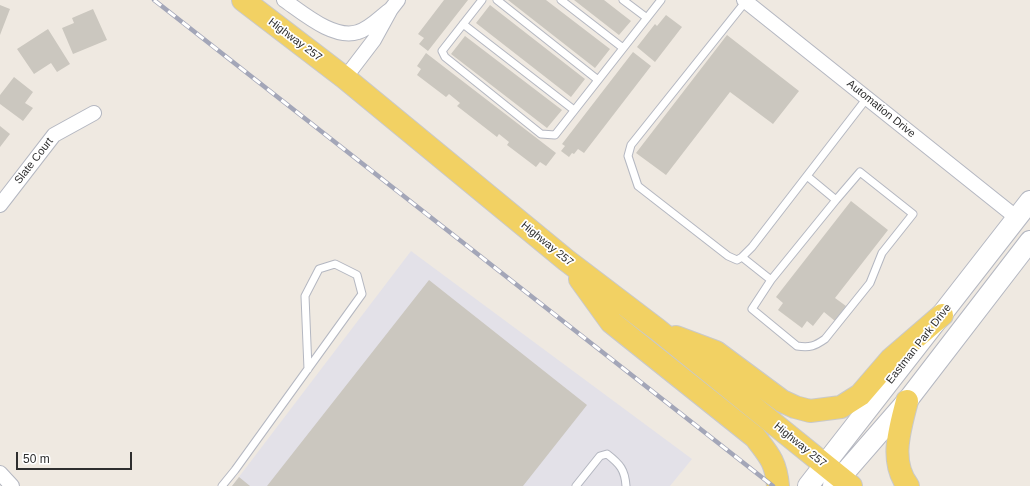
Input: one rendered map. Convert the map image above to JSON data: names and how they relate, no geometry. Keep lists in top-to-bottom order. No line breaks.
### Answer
{"streets":{"main road":["Highway 257"],"street":["Automation Drive","Slate Court","Eastman Park Drive"]},"crossings":[["Highway 257","Eastman Park Drive"],["Automation Drive","Eastman Park Drive"]],"scale_bar":"50 m"}
